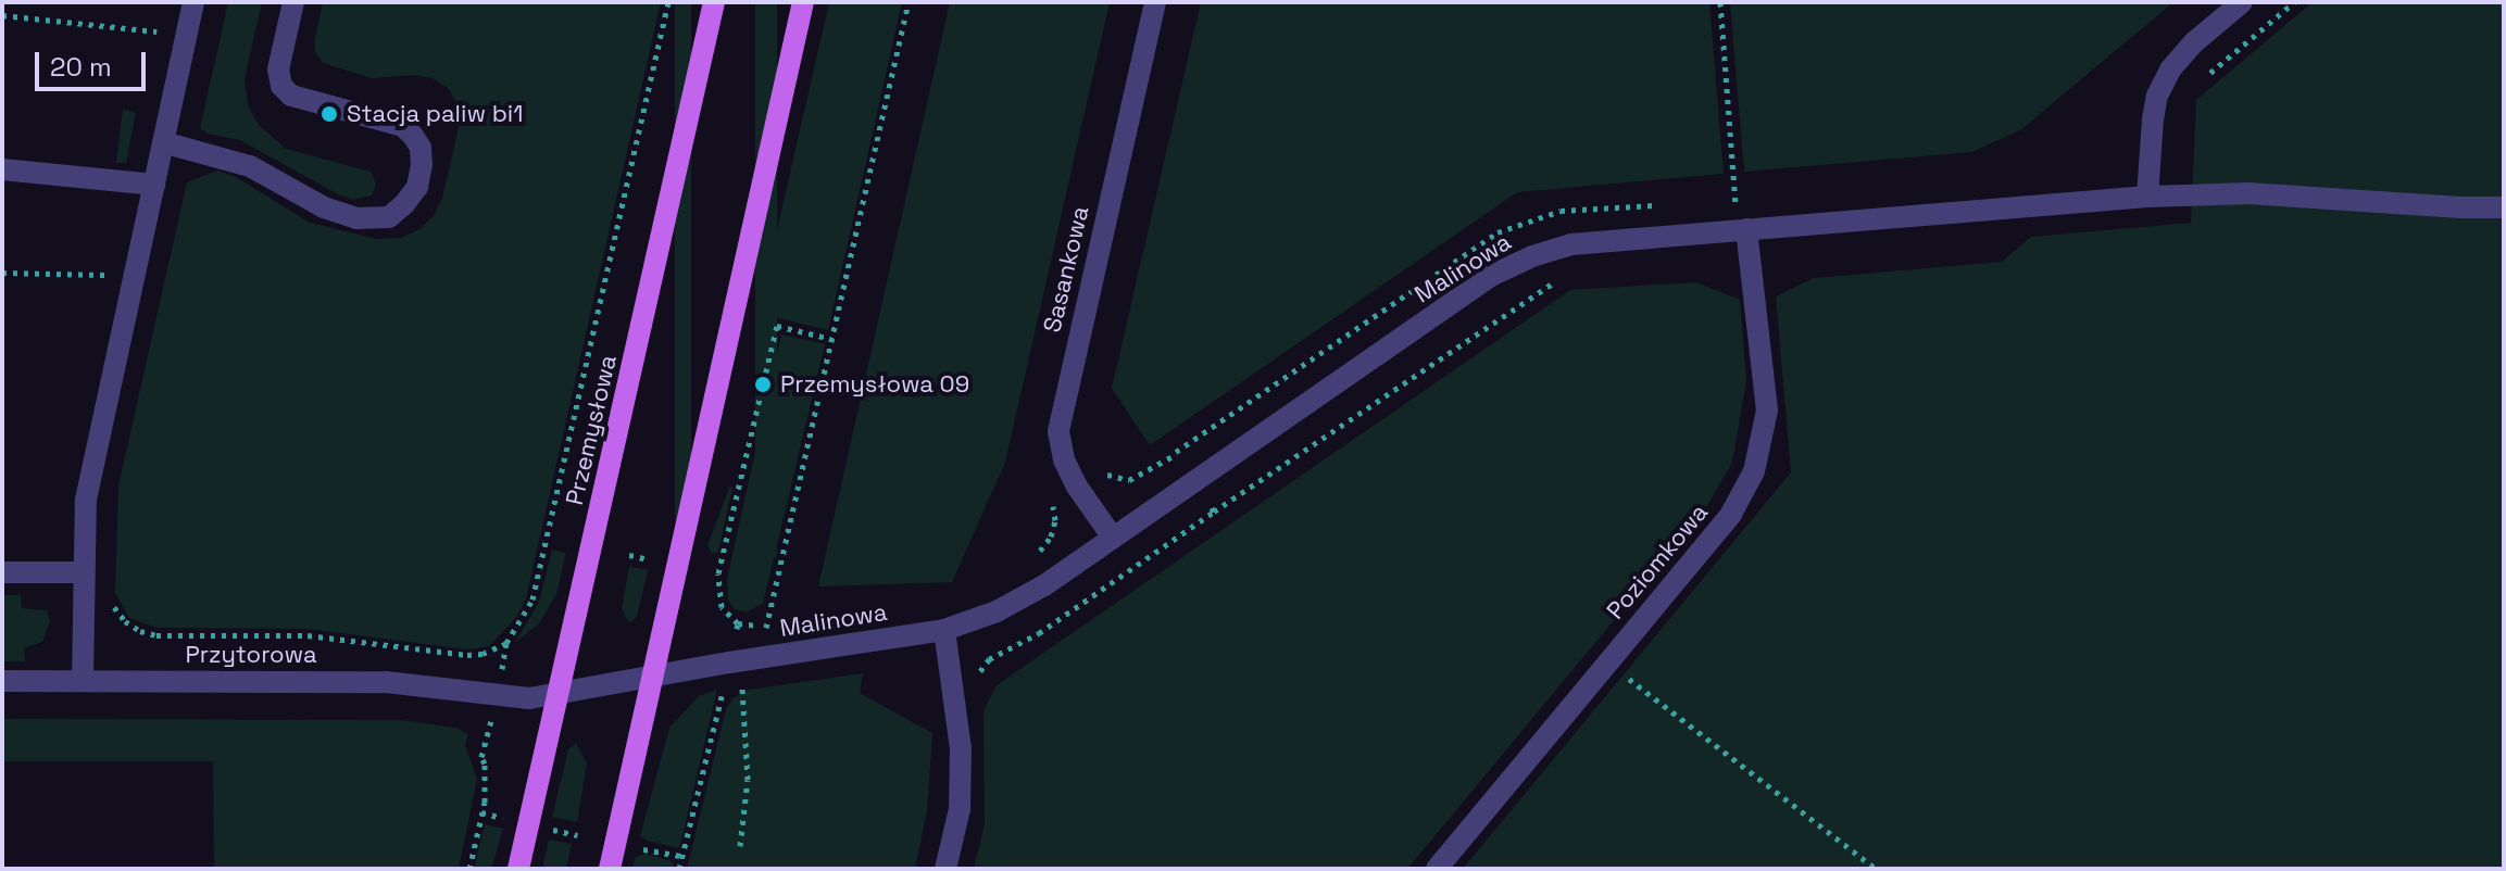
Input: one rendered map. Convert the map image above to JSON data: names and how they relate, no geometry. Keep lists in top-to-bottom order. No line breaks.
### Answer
{"streets":{"main road":["Przemysłowa"],"street":["Malinowa","Sasankowa","Poziomkowa","Przytorowa"]},"crossings":[["Malinowa","Sasankowa"],["Malinowa","Poziomkowa"],["Malinowa","Przytorowa"],["Przemysłowa","Przytorowa"]],"places":["Stacja paliw bi1","Przemysłowa 09"],"scale_bar":"20 m"}
